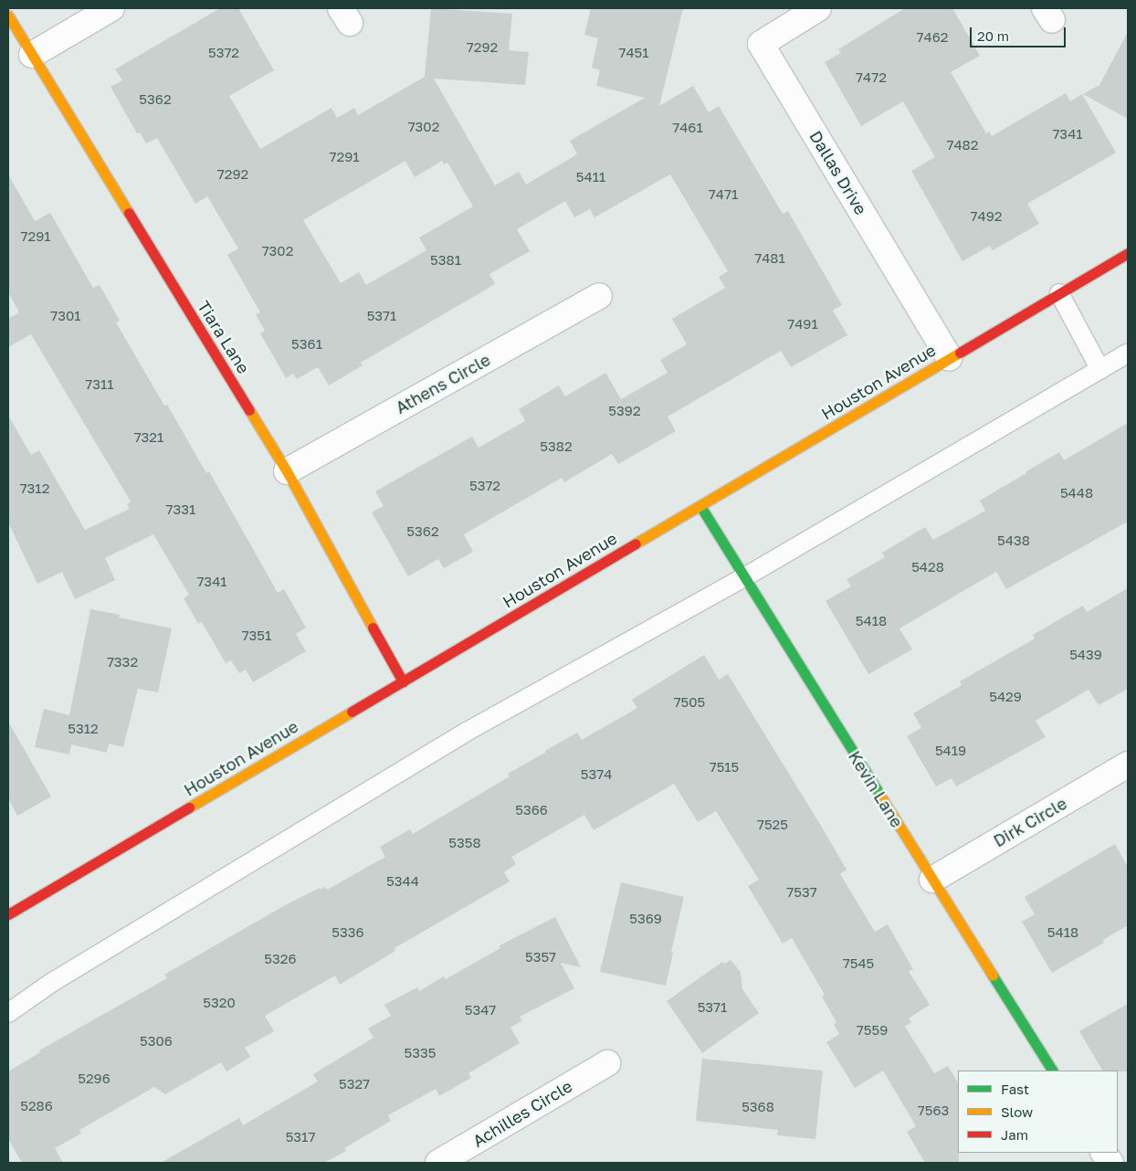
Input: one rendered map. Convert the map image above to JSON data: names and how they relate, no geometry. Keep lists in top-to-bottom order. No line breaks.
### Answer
{"streets":{"street":["Dallas Drive","Tiara Lane","Houston Avenue","Athens Circle","Kevin Lane","Dirk Circle","Achilles Circle"]},"crossings":[["Dallas Drive","Houston Avenue"],["Tiara Lane","Houston Avenue"],["Tiara Lane","Athens Circle"],["Houston Avenue","Kevin Lane"],["Kevin Lane","Dirk Circle"]],"house_numbers":["7462","7292","5372","7451","7472","5362","7302","7461","7341","7482","7291","7292","5411","7471","7492","7291","7302","7481","5381","7301","5371","7491","5361","7311","5392","7321","5382","5372","7312","5448","7331","5362","5438","5428","7341","5418","7351","5439","7332","5429","7505","5312","5419","7515","5374","5366","7525","5358","5344","7537","5369","5336","5418","5357","5326","7545","5320","5371","5347","7559","5306","5335","5296","5327","5286","5368","7563","5317"],"legend":["Fast","Slow","Jam"],"scale_bar":"20 m"}
